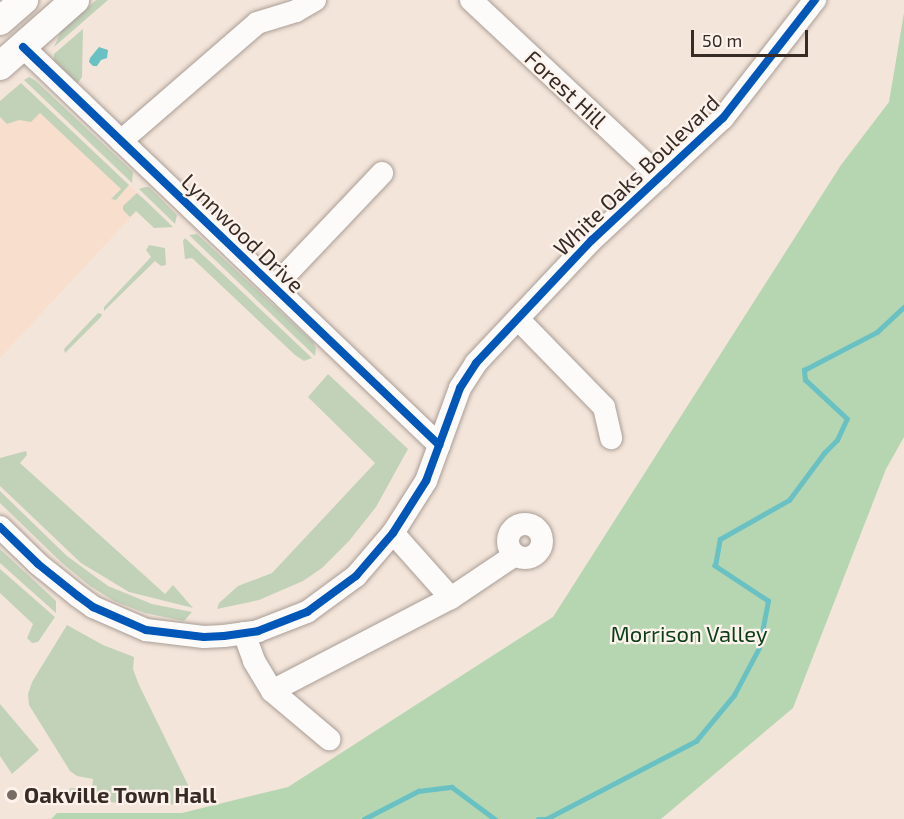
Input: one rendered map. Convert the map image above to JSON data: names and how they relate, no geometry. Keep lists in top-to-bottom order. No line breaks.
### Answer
{"streets":{"street":["Forest Hill","White Oaks Boulevard","Lynnwood Drive"]},"crossings":[["Forest Hill","White Oaks Boulevard"],["White Oaks Boulevard","Lynnwood Drive"]],"parks":["Morrison Valley"],"places":["Oakville Town Hall"],"scale_bar":"50 m"}
